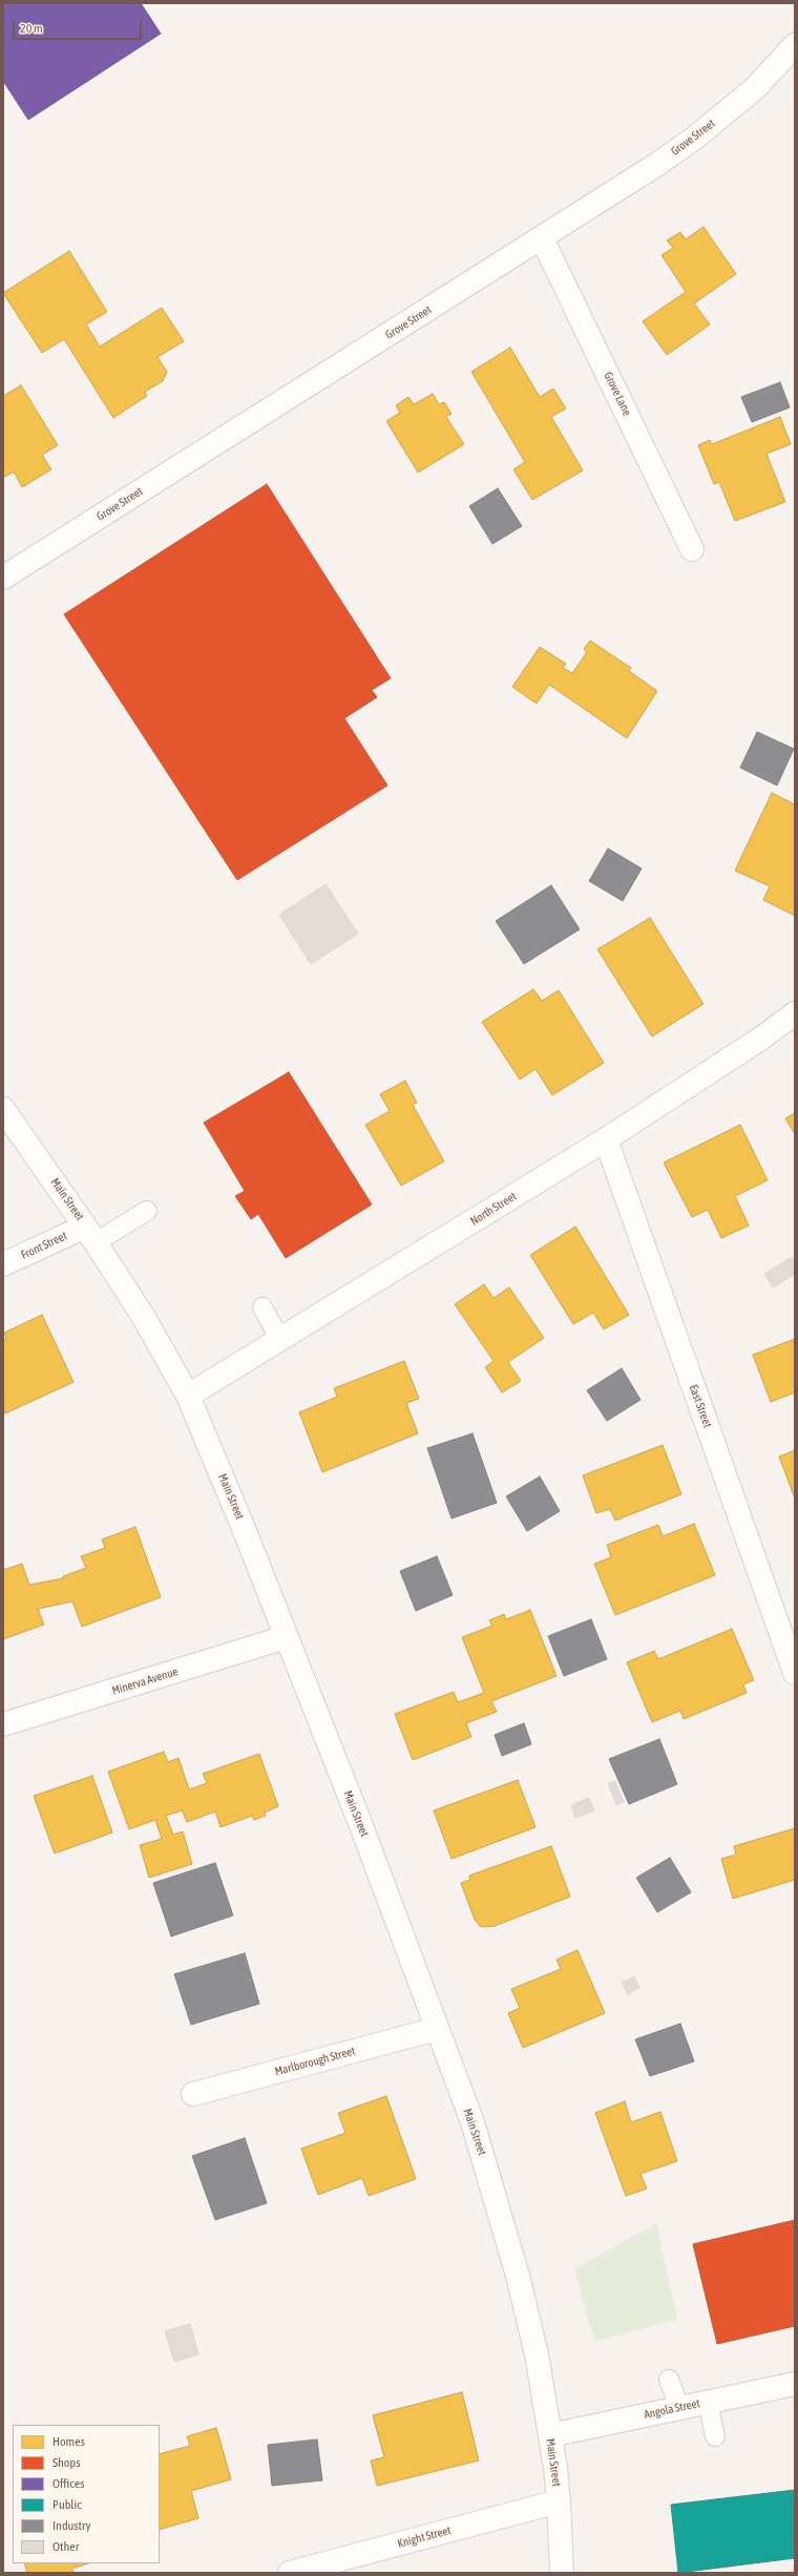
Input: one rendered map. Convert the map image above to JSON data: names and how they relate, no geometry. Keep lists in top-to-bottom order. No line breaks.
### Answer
{"streets":{"street":["Grove Street","Grove Lane","Main Street","North Street","Front Street","East Street","Minerva Avenue","Marlborough Street","Angola Street","Knight Street"]},"crossings":[["Grove Street","Grove Lane"],["Main Street","North Street"],["Main Street","Front Street"],["Main Street","Minerva Avenue"],["Main Street","Marlborough Street"],["Main Street","Angola Street"],["Main Street","Knight Street"],["North Street","East Street"]],"legend":["Homes","Shops","Offices","Public","Industry","Other"],"scale_bar":"20 m"}
